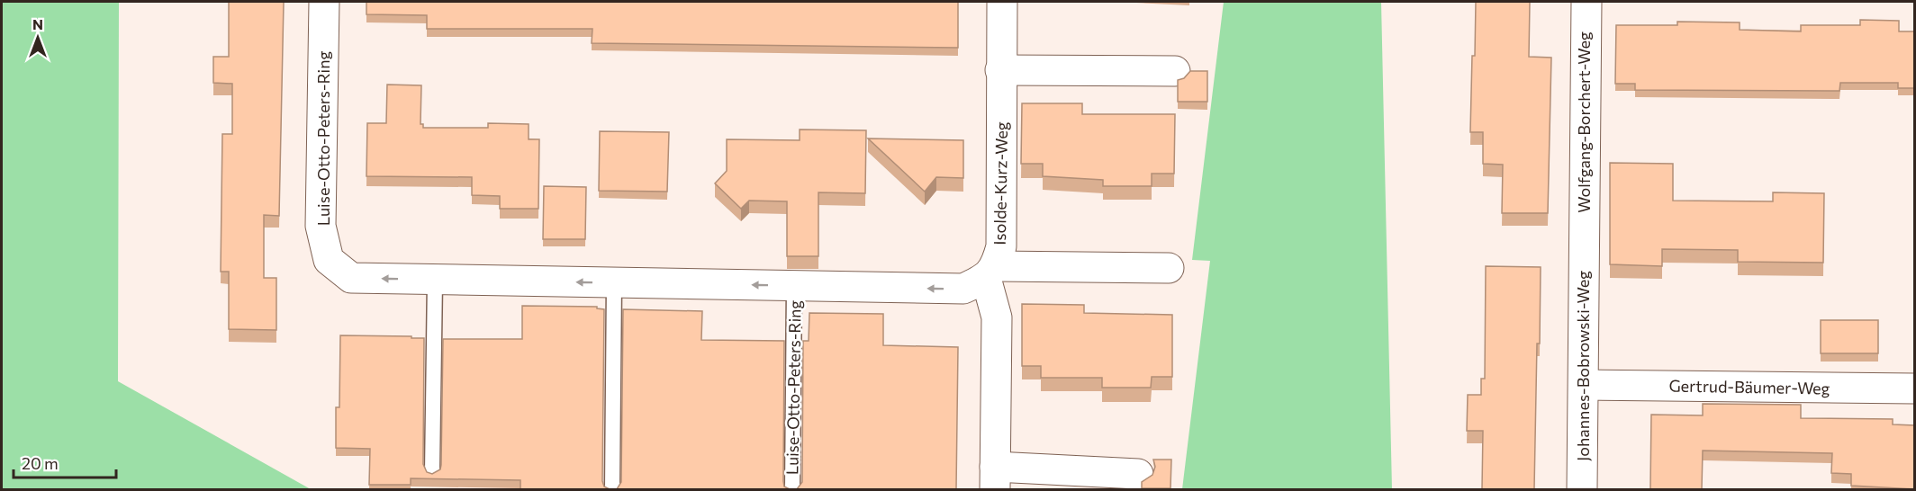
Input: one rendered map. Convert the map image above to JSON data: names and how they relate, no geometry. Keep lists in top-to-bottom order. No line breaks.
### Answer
{"streets":{"street":["Wolfgang-Borchert-Weg","Luise-Otto-Peters-Ring","Isolde-Kurz-Weg","Johannes-Bobrowski-Weg","Gertrud-Bäumer-Weg"]},"crossings":[["Wolfgang-Borchert-Weg","Johannes-Bobrowski-Weg"],["Luise-Otto-Peters-Ring","Isolde-Kurz-Weg"],["Johannes-Bobrowski-Weg","Gertrud-Bäumer-Weg"]],"scale_bar":"20 m","north":"top"}
